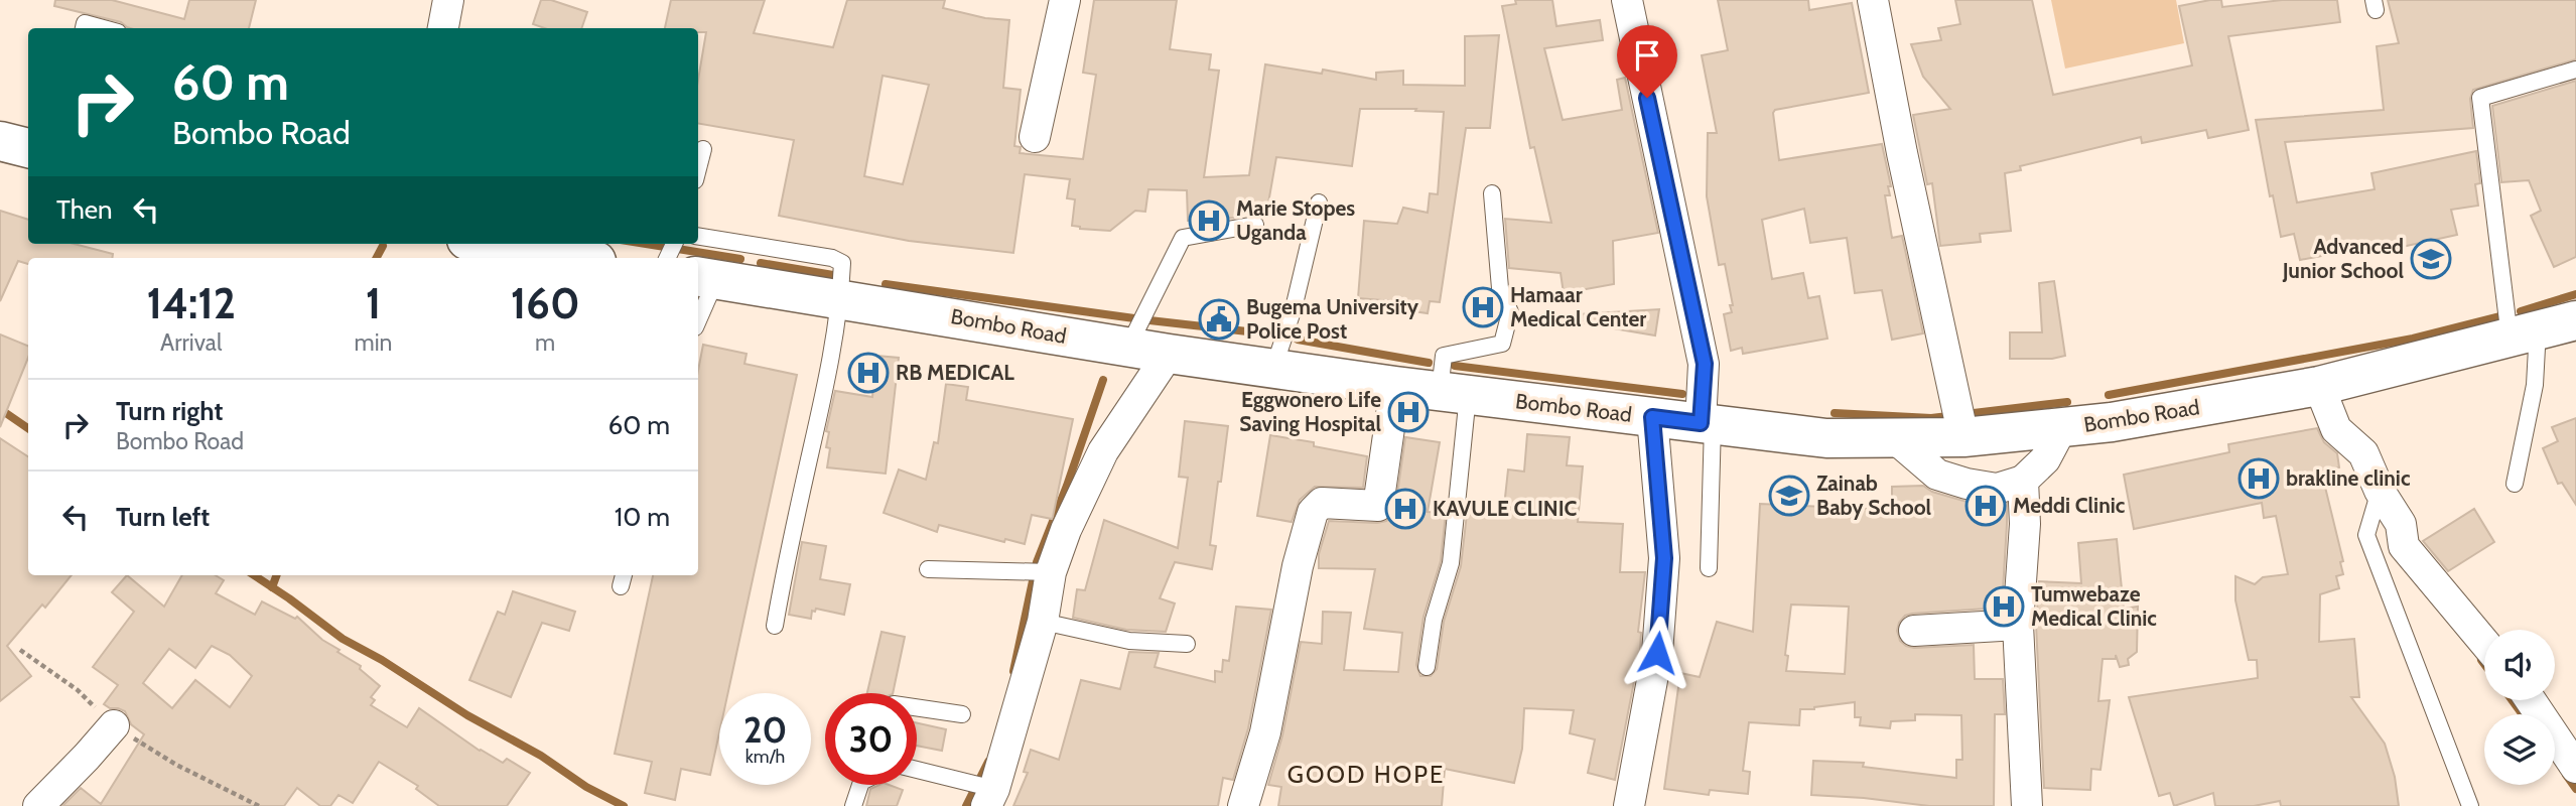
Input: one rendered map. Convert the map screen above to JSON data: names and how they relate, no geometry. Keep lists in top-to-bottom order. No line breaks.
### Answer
{"streets":{"main road":["Bombo Road"]},"districts":["GOOD HOPE"],"places":{"hospital":["Marie Stopes Uganda","Hamaar Medical Center","RB MEDICAL","Eggwonero Life Saving Hospital","brakline clinic","Meddi Clinic","KAVULE CLINIC","Tumwebaze Medical Clinic"],"school or university":["Advanced Junior School","Zainab Baby School"],"public building":["Bugema University Police Post"]},"page":{"turn":["60 m","Bombo Road"],"then":"Then","eta":["14:12","Arrival","1","min","160","m"],"list":[{"name":"Turn right","note":"Bombo Road","value":"60 m"},{"name":"Turn left","value":"10 m"}],"speed":"20 km/h","limit":"30"}}
